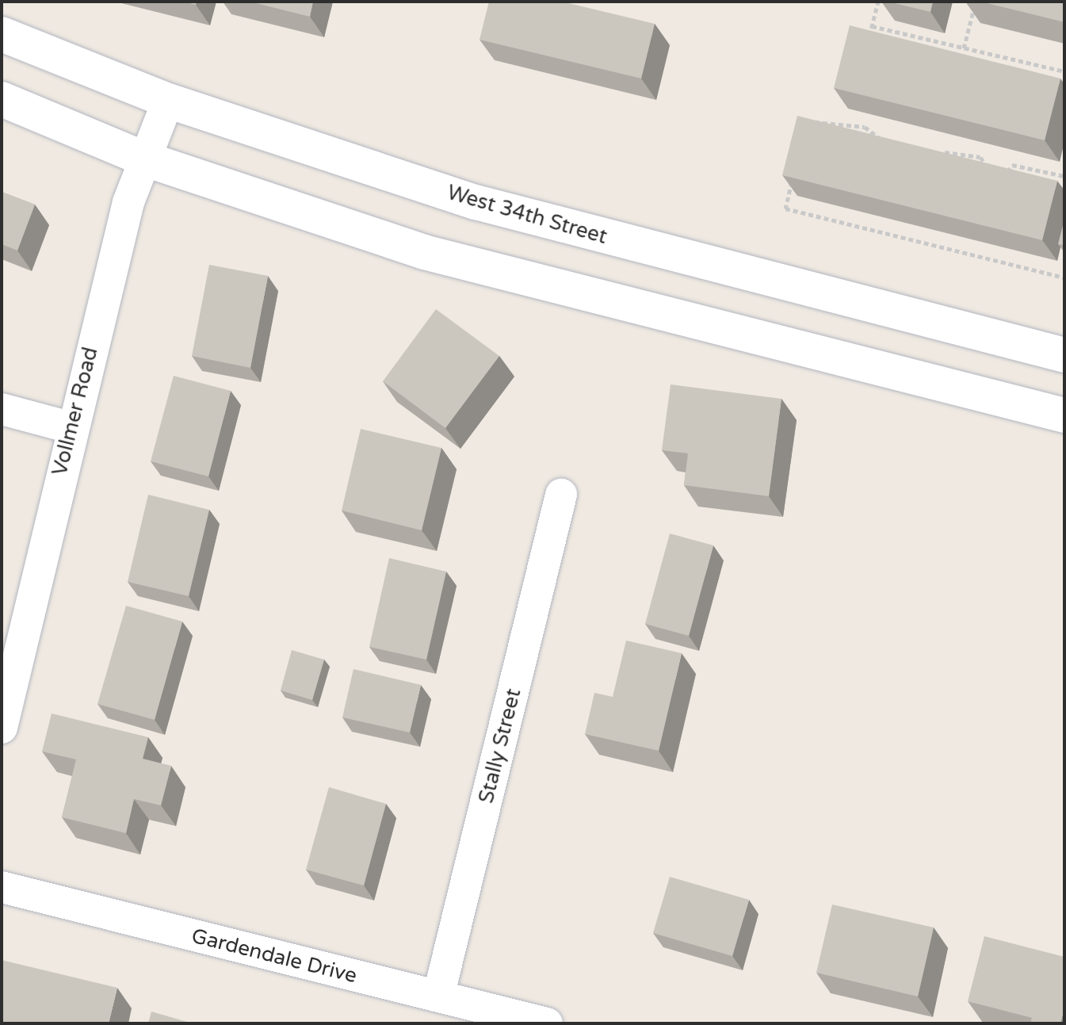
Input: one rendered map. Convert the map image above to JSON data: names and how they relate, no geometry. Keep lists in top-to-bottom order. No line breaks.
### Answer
{"streets":{"main road":["West 34th Street"],"street":["Vollmer Road","Stally Street","Gardendale Drive"]},"crossings":[["West 34th Street","Vollmer Road"],["Stally Street","Gardendale Drive"]]}
